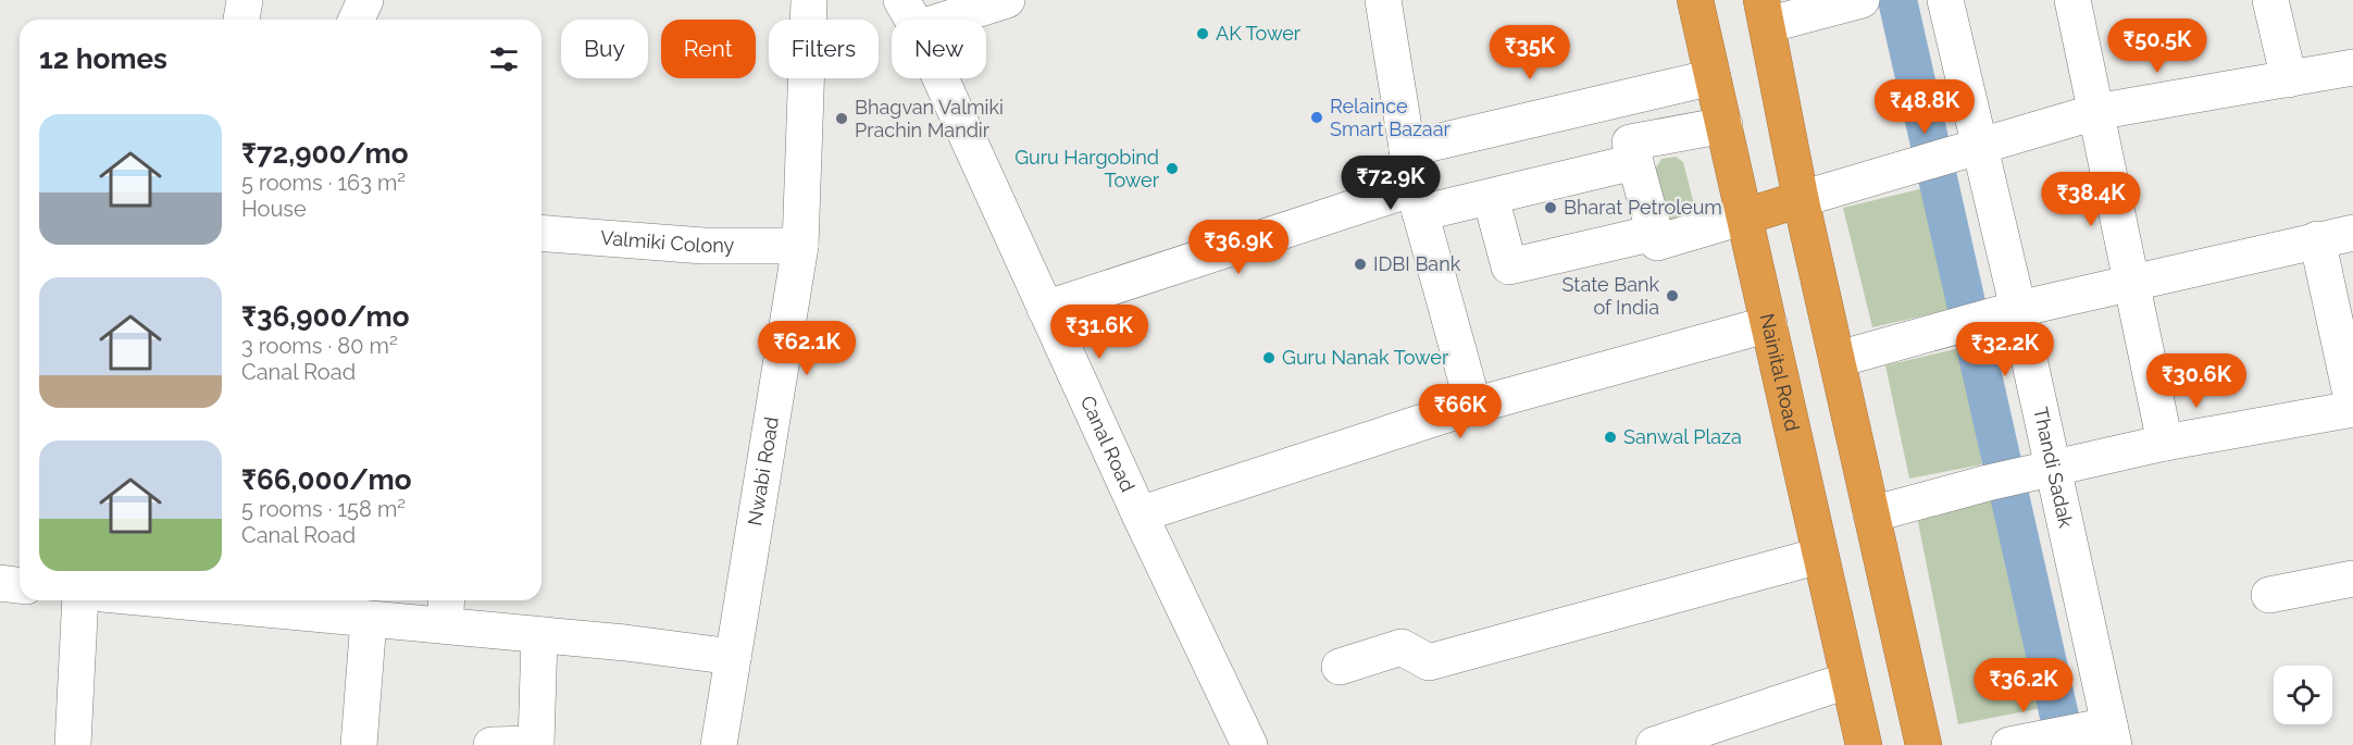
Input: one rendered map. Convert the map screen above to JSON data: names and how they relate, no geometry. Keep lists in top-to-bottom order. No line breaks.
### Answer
{"streets":{"highway":["Nainital Road"],"street":["Valmiki Colony","Canal Road","Thandi Sadak","Nwabi Road"]},"crossings":[["Valmiki Colony","Nwabi Road"]],"places":["AK Tower","Relaince Smart Bazaar","Bhagvan Valmiki Prachin Mandir","Guru Hargobind Tower","Bharat Petroleum","IDBI Bank","State Bank of India","Guru Nanak Tower","Sanwal Plaza"],"page":{"price":["₹50.5K","₹35K","₹48.8K","₹72.9K","₹38.4K","₹36.9K","₹31.6K","₹62.1K","₹32.2K","₹30.6K","₹66K","₹36.2K"],"chip":["Buy","Rent","Filters","New"],"heading":"12 homes","list":[{"name":"₹72,900/mo","note":"5 rooms · 163 m² · House"},{"name":"₹36,900/mo","note":"3 rooms · 80 m² · Canal Road"},{"name":"₹66,000/mo","note":"5 rooms · 158 m² · Canal Road"}]}}
